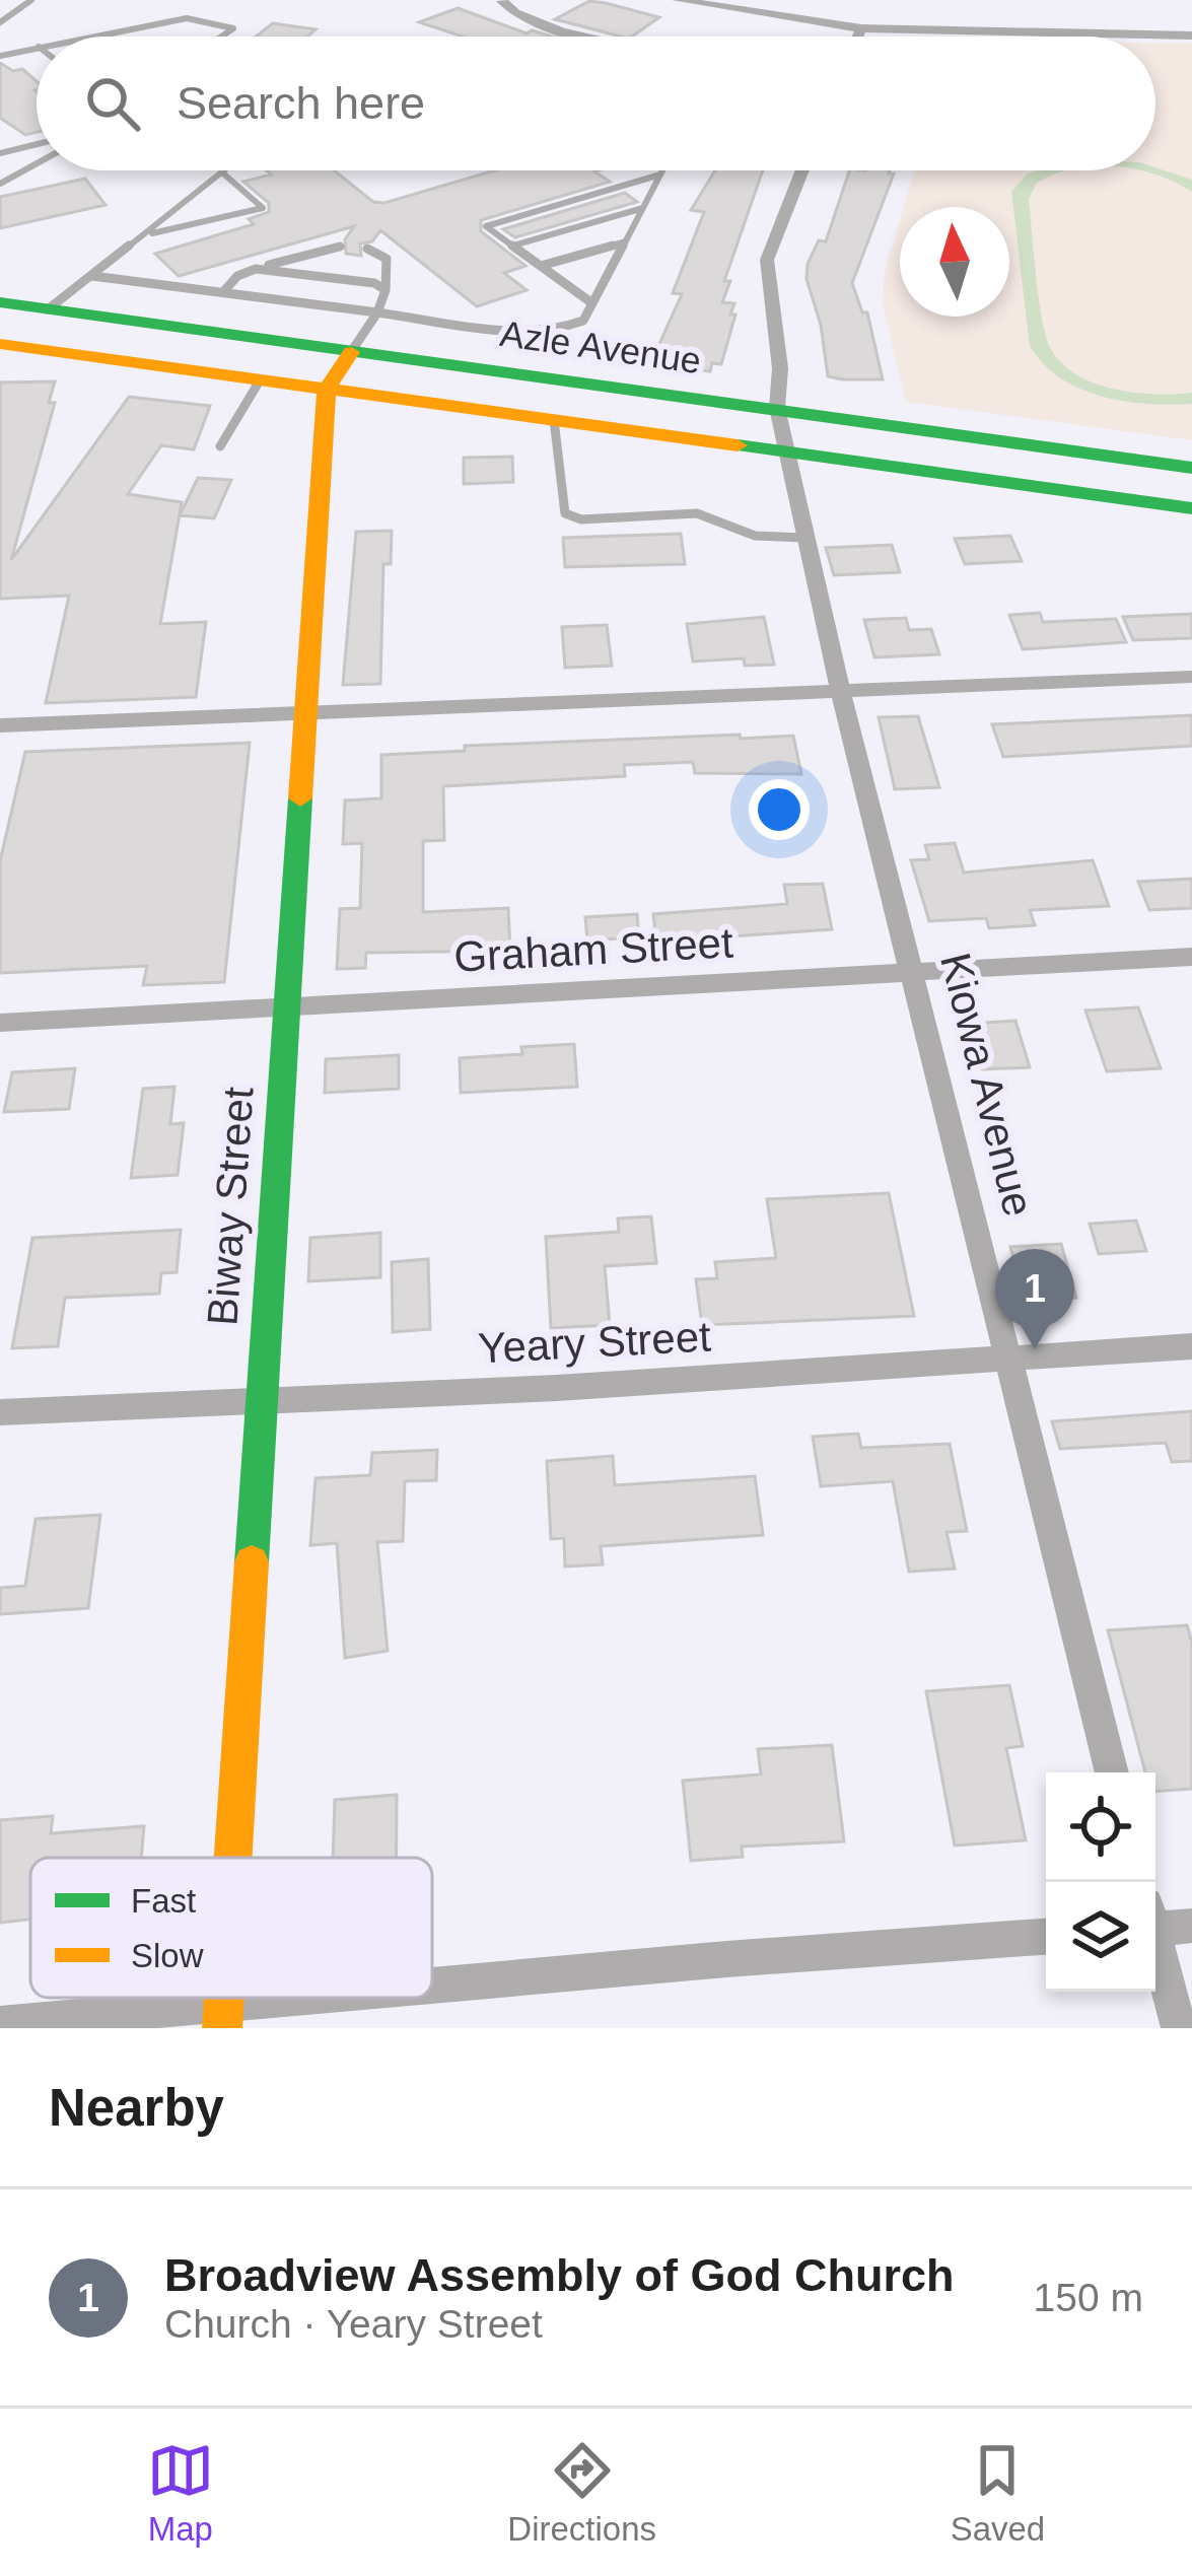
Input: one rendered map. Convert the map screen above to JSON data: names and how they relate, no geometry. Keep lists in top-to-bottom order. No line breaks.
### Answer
{"streets":{"main road":["Azle Avenue","Biway Street"],"street":["Graham Street","Kiowa Avenue","Yeary Street"]},"crossings":[["Azle Avenue","Kiowa Avenue"],["Azle Avenue","Biway Street"],["Graham Street","Kiowa Avenue"],["Graham Street","Biway Street"],["Kiowa Avenue","Yeary Street"],["Biway Street","Yeary Street"]],"legend":["Fast","Slow"],"north":"top","page":{"search":"Search here","pins":"1","heading":"Nearby","list":[{"mark":"1","name":"Broadview Assembly of God Church","note":"Church · Yeary Street","value":"150 m"}],"nav":["Map","Directions","Saved"]}}
